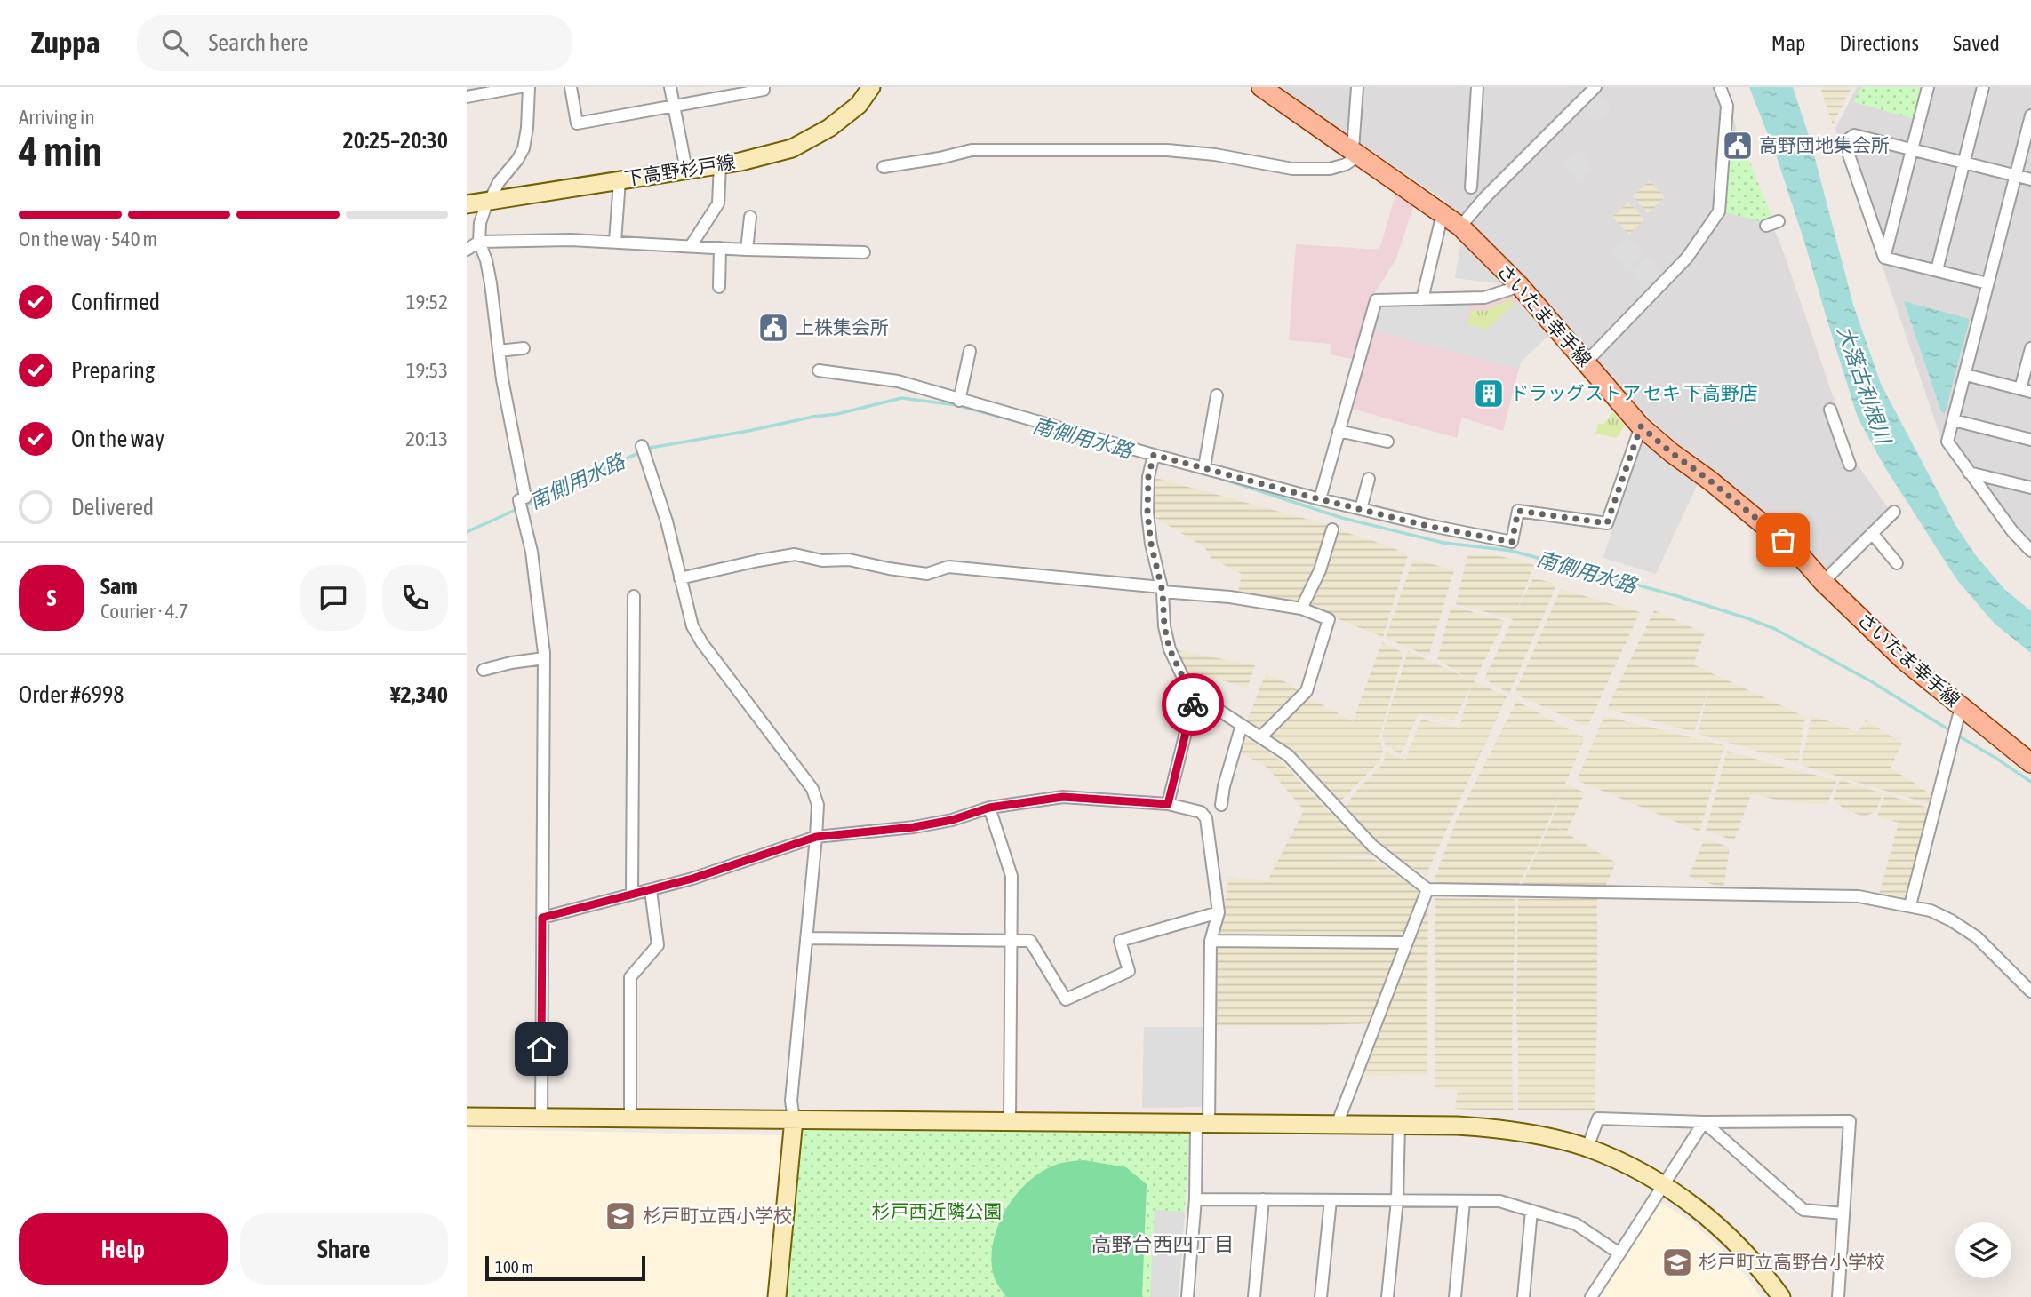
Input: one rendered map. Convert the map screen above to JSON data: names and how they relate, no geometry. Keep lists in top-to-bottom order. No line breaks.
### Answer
{"streets":{"main road":["さいたま幸手線"],"street":["下高野杉戸線"]},"districts":["高野台西四丁目"],"water":["大落古利根川","南側用水路"],"parks":["杉戸西近隣公園"],"places":{"public building":["高野団地集会所","上株集会所"],"building":["ドラッグストア セキ 下高野店"],"school or university":["杉戸町立西小学校","杉戸町立高野台小学校"]},"scale_bar":"100 m","page":{"header":"Zuppa","search":"Search here","nav":["Map","Directions","Saved"],"heading":["4 min","Arriving in","20:25–20:30"],"panel":["Sam","Courier · 4.7","Order #6998","¥2,340"],"bar":"On the way · 540 m","list":[["Confirmed","19:52"],["Preparing","19:53"],["On the way","20:13"],"Delivered"],"round":"S","buttons":["Help","Share"],"scale":"100 m"}}
